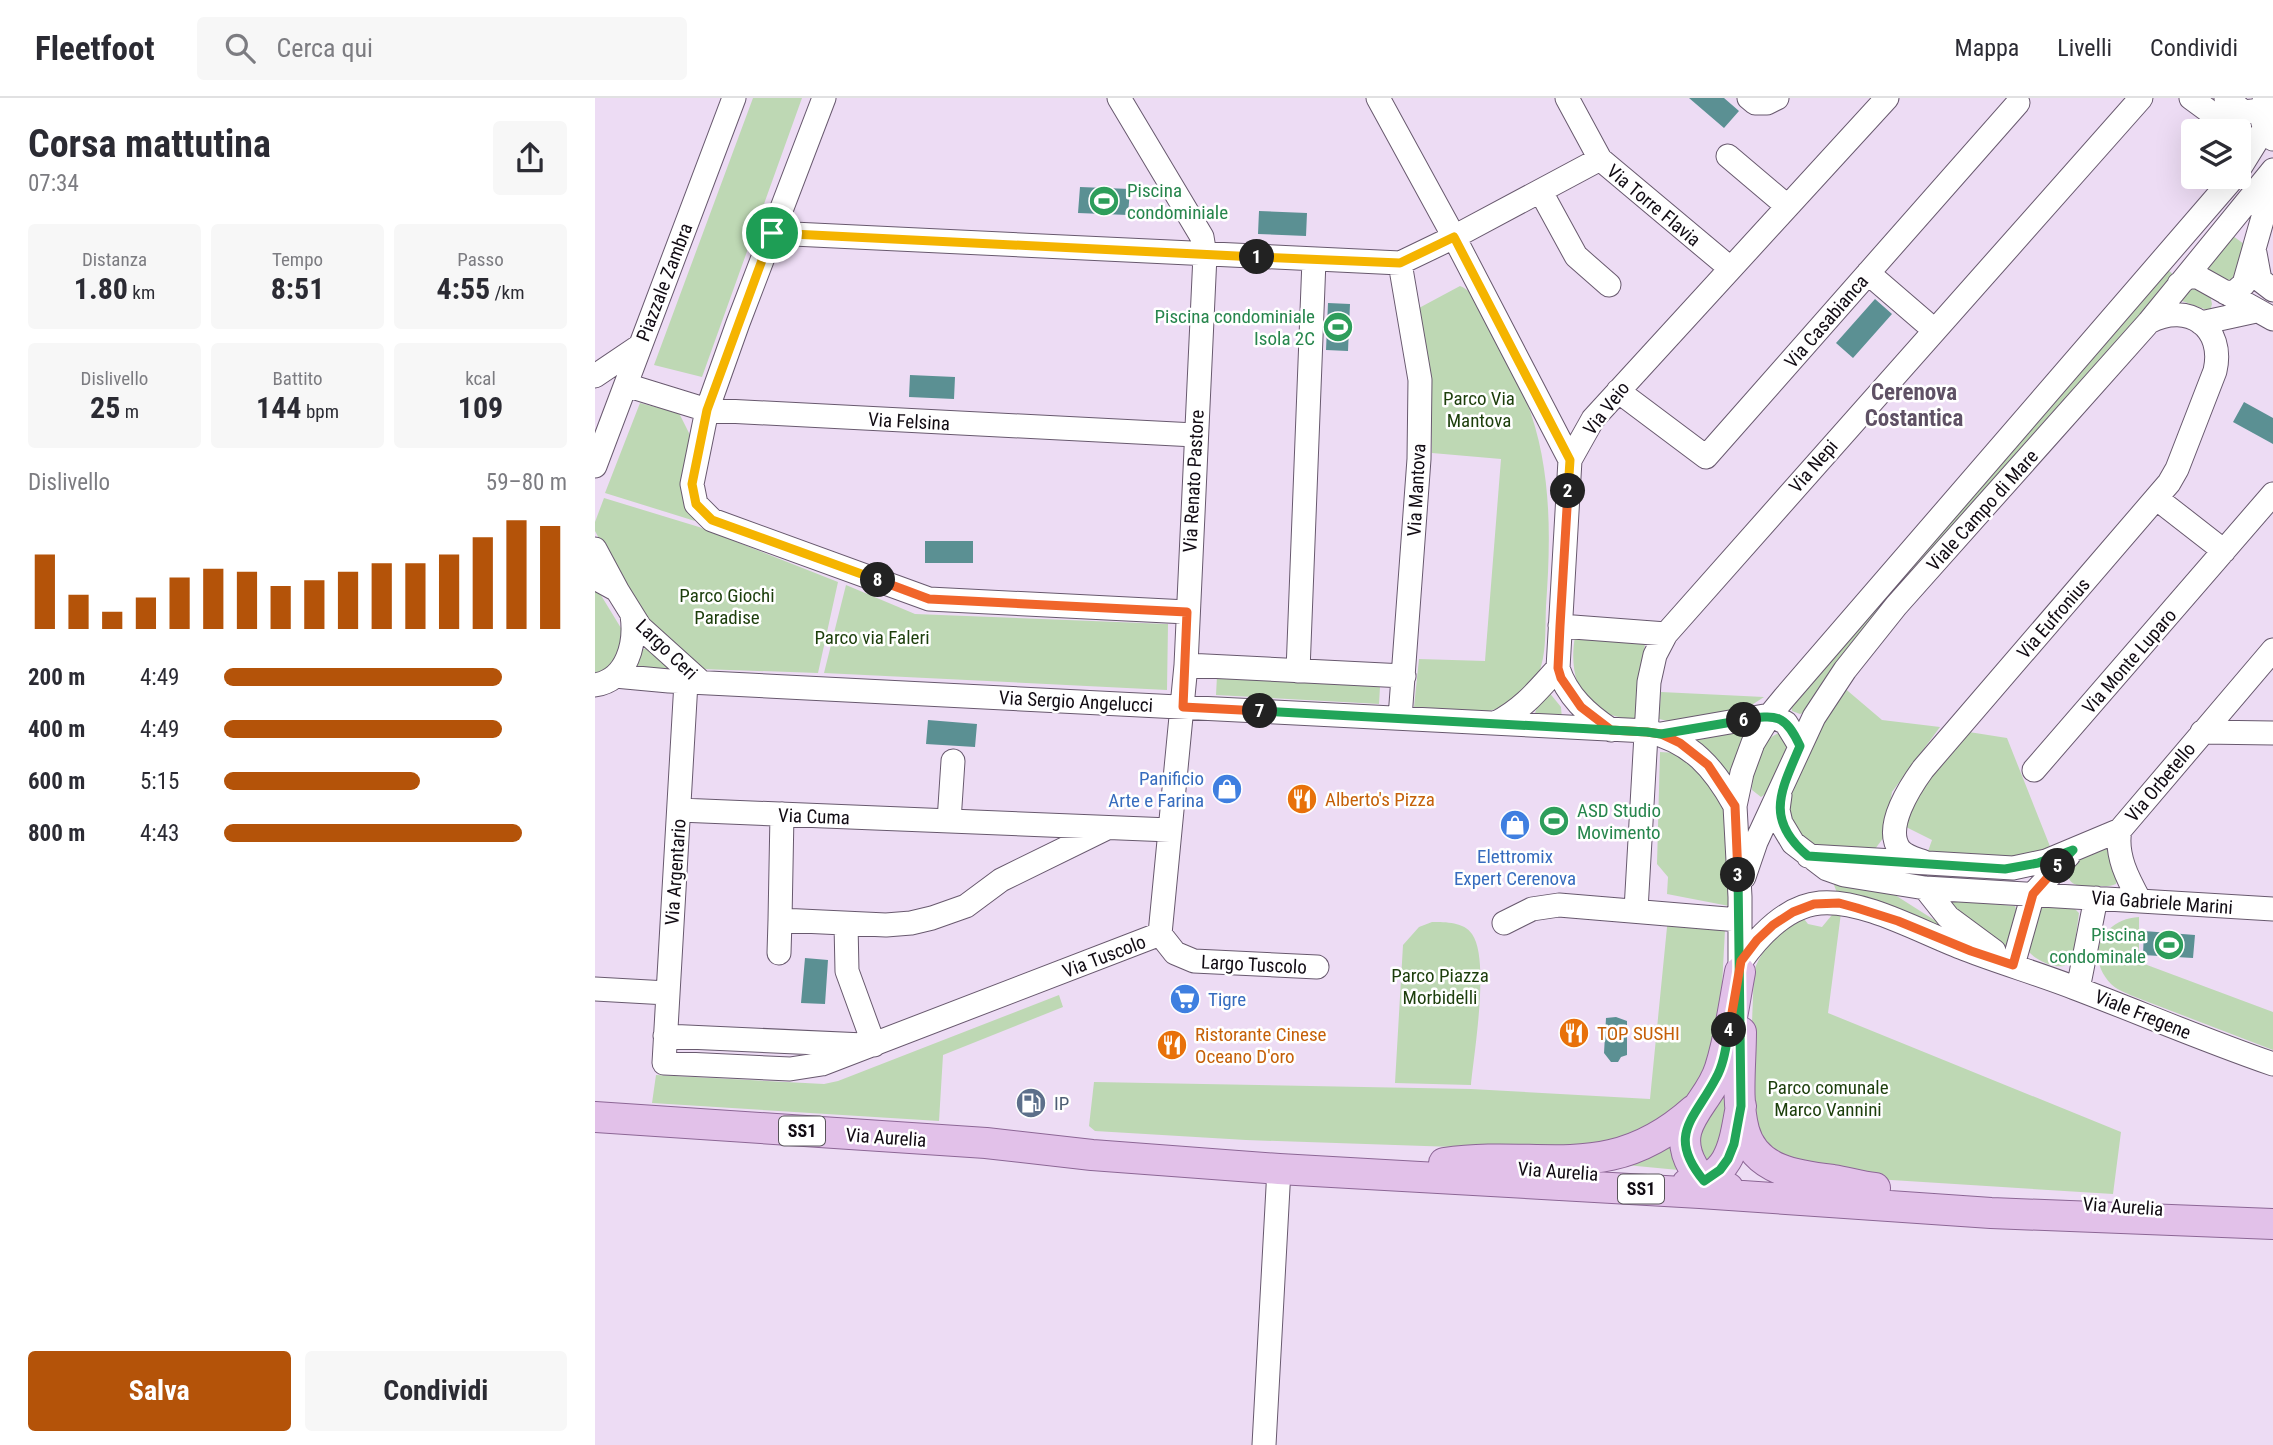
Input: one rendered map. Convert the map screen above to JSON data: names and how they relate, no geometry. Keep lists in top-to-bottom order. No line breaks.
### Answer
{"streets":{"main road":["SS1","Via Aurelia"],"street":["Via Torre Flavia","Piazzale Zambra","Via Casabianca","Via Veio","Via Felsina","Via Nepi","Via Renato Pastore","Via Mantova","Viale Campo di Mare","Via Eufronius","Largo Ceri","Via Monte Luparo","Via Sergio Angelucci","Via Orbetello","Via Cuma","Via Argentario","Via Gabriele Marini","Via Tuscolo","Largo Tuscolo","Viale Fregene"]},"crossings":[["Via Torre Flavia","Via Veio"],["Piazzale Zambra","Via Felsina"],["Via Casabianca","Via Veio"],["Via Felsina","Via Renato Pastore"],["Via Nepi","Via Sergio Angelucci"],["Via Renato Pastore","Via Sergio Angelucci"],["Via Renato Pastore","Via Tuscolo"],["Via Mantova","Via Sergio Angelucci"],["Viale Campo di Mare","Via Gabriele Marini"],["Via Eufronius","Via Orbetello"],["Largo Ceri","Via Sergio Angelucci"],["Largo Ceri","Via Argentario"],["Via Sergio Angelucci","Via Argentario"],["Via Sergio Angelucci","Via Tuscolo"],["Via Orbetello","Via Gabriele Marini"],["Via Cuma","Via Argentario"],["Via Cuma","Via Tuscolo"],["Via Argentario","Via Tuscolo"],["Via Tuscolo","Largo Tuscolo"]],"districts":["Cerenova Costantica"],"parks":["Parco Via Mantova","Parco Giochi Paradise","Parco via Faleri","Parco Piazza Morbidelli","Parco comunale Marco Vannini"],"places":{"sports":["Piscina condominiale","Piscina condominiale Isola 2C","ASD Studio Movimento","Piscina condominale"],"shop":["Panificio Arte e Farina","Elettromix Expert Cerenova"],"restaurant":["Alberto's Pizza","TOP SUSHI","Ristorante Cinese Oceano D'oro"],"supermarket":["Tigre"],"fuel station":["IP"]},"page":{"header":"Fleetfoot","search":"Cerca qui","nav":["Mappa","Livelli","Condividi"],"heading":["Corsa mattutina","07:34"],"stats":[["Distanza","1.80 km"],["Tempo","8:51"],["Passo","4:55 /km"],["Dislivello","25 m"],["Battito","144 bpm"],["kcal","109"]],"pins":["1","2","8","7","6","5","3","4"],"chart":["Dislivello","59–80 m"],"list":[{"name":"200 m","note":"4:49"},{"name":"400 m","note":"4:49"},{"name":"600 m","note":"5:15"},{"name":"800 m","note":"4:43"}],"buttons":["Salva","Condividi"]}}
